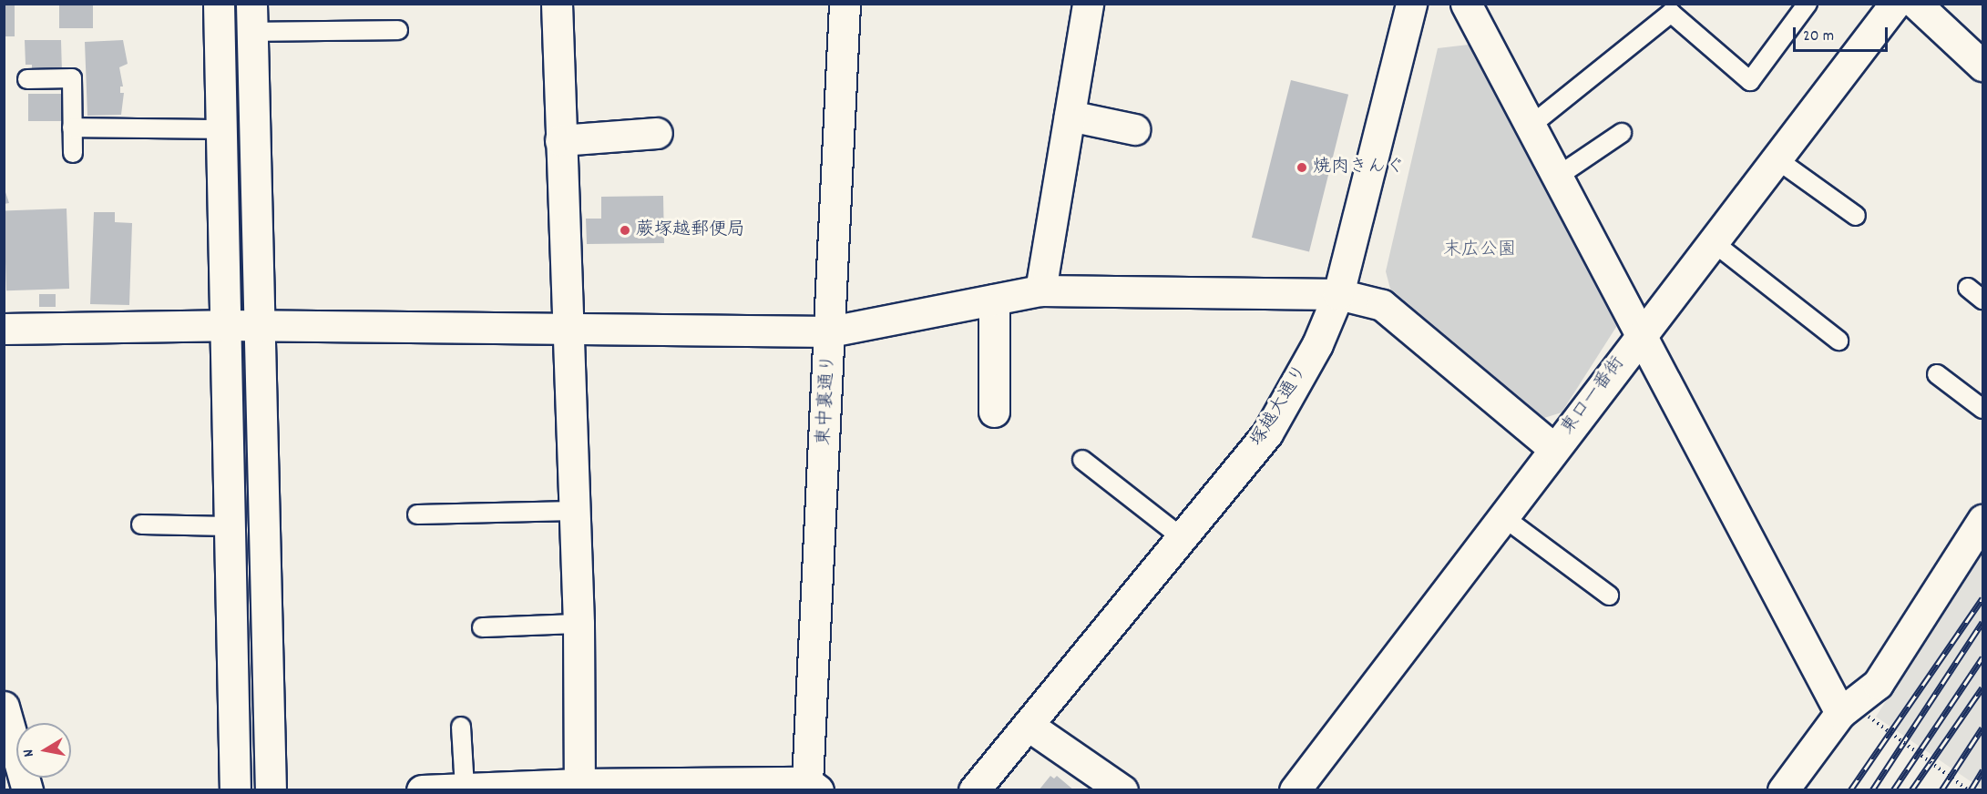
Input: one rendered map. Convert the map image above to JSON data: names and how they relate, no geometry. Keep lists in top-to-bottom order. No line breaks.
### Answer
{"streets":{"street":["東口一番街","東中裏通り","塚越大通り"]},"parks":["末広公園"],"places":["焼肉きんぐ","蕨塚越郵便局"],"scale_bar":"20 m","north":"left"}
